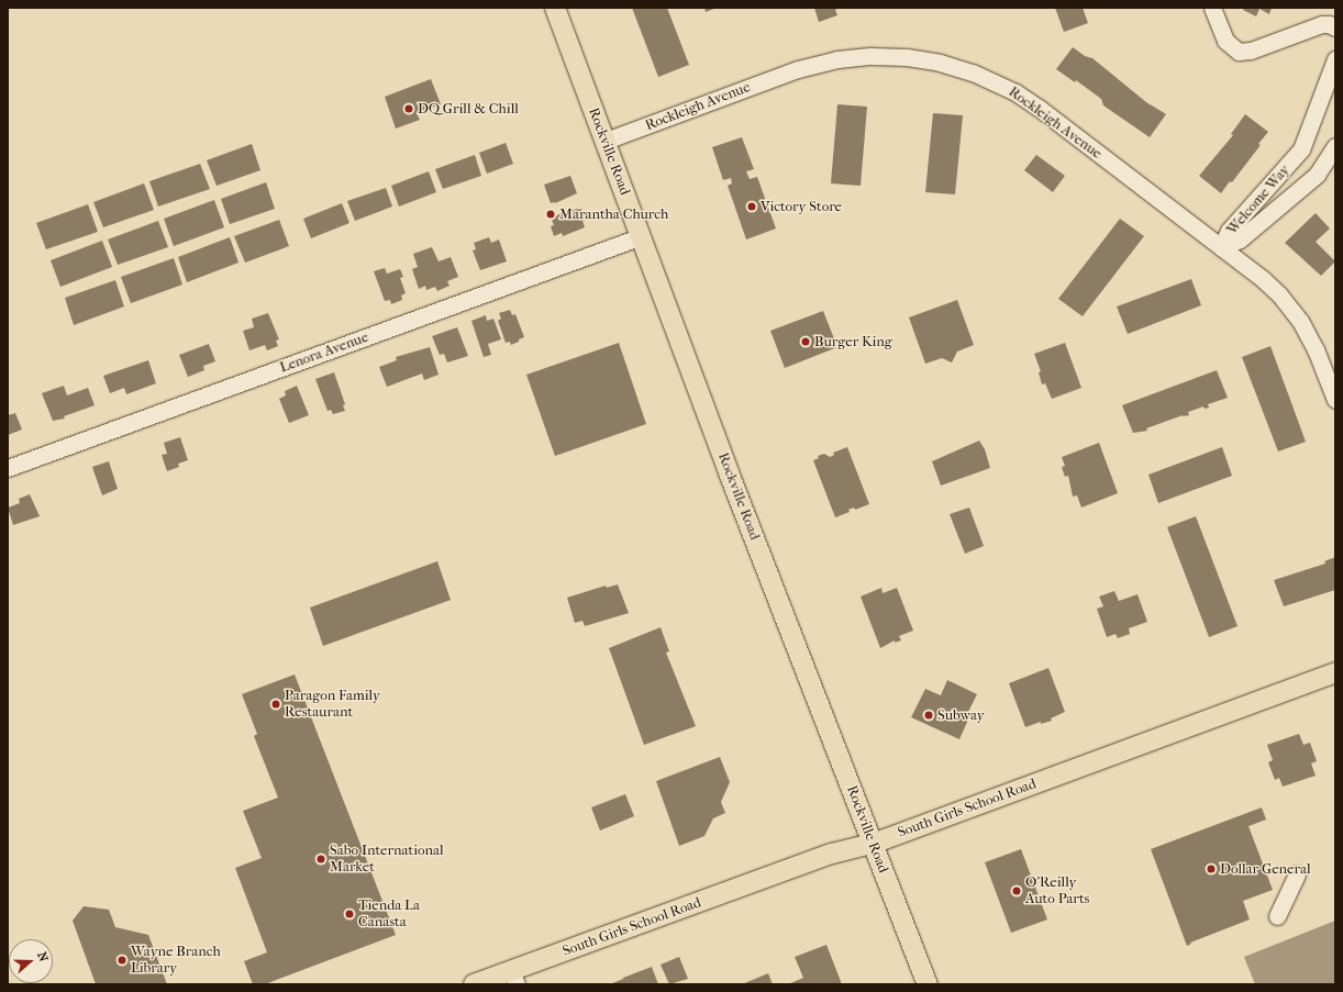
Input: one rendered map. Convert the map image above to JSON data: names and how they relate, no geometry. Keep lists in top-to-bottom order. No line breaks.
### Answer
{"streets":{"main road":["Rockville Road","South Girls School Road"],"street":["Rockleigh Avenue","Welcome Way","Lenora Avenue"]},"crossings":[["Rockleigh Avenue","Rockville Road"],["Rockleigh Avenue","Welcome Way"],["Rockville Road","Lenora Avenue"],["Rockville Road","South Girls School Road"]],"places":["DQ Grill & Chill","Victory Store","Marantha Church","Burger King","Paragon Family Restaurant","Subway","Sabo International Market","Dollar General","O'Reilly Auto Parts","Tienda La Canasta","Wayne Branch Library"],"north":"right"}
